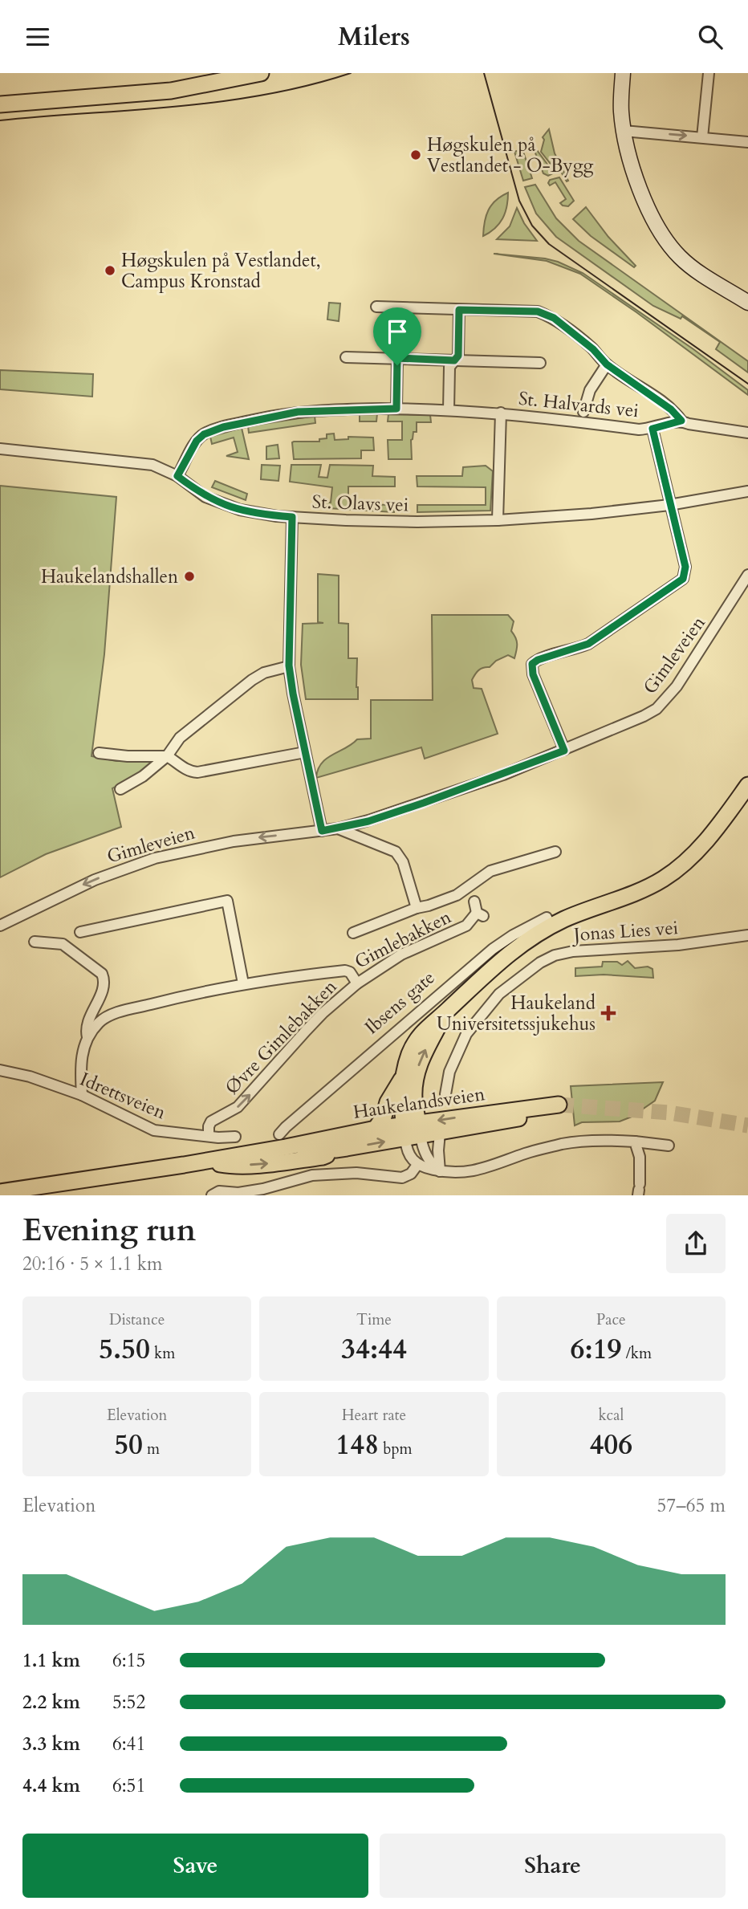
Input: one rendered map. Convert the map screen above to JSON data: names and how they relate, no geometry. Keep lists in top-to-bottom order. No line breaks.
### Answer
{"streets":{"main road":["Ibsens gate","Haukelandsveien"],"street":["St. Halvards vei","St. Olavs vei","Gimleveien","Jonas Lies vei","Gimlebakken","Øvre Gimlebakken","Idrettsveien"]},"crossings":[["St. Halvards vei","St. Olavs vei"],["St. Halvards vei","Gimleveien"],["Gimlebakken","Øvre Gimlebakken"],["Gimlebakken","Idrettsveien"],["Ibsens gate","Haukelandsveien"],["Øvre Gimlebakken","Idrettsveien"]],"one_way":["Øvre Gimlebakken"],"places":{"other":["Høgskulen på Vestlandet - O-Bygg","Høgskulen på Vestlandet, Campus Kronstad","Haukelandshallen"],"health":["Haukeland Universitetssjukehus"]},"page":{"header":"Milers","heading":["Evening run","20:16 · 5 × 1.1 km"],"stats":[["Distance","5.50 km"],["Time","34:44"],["Pace","6:19 /km"],["Elevation","50 m"],["Heart rate","148 bpm"],["kcal","406"]],"chart":["Elevation","57–65 m"],"list":[{"name":"1.1 km","note":"6:15"},{"name":"2.2 km","note":"5:52"},{"name":"3.3 km","note":"6:41"},{"name":"4.4 km","note":"6:51"}],"buttons":["Save","Share"]}}
